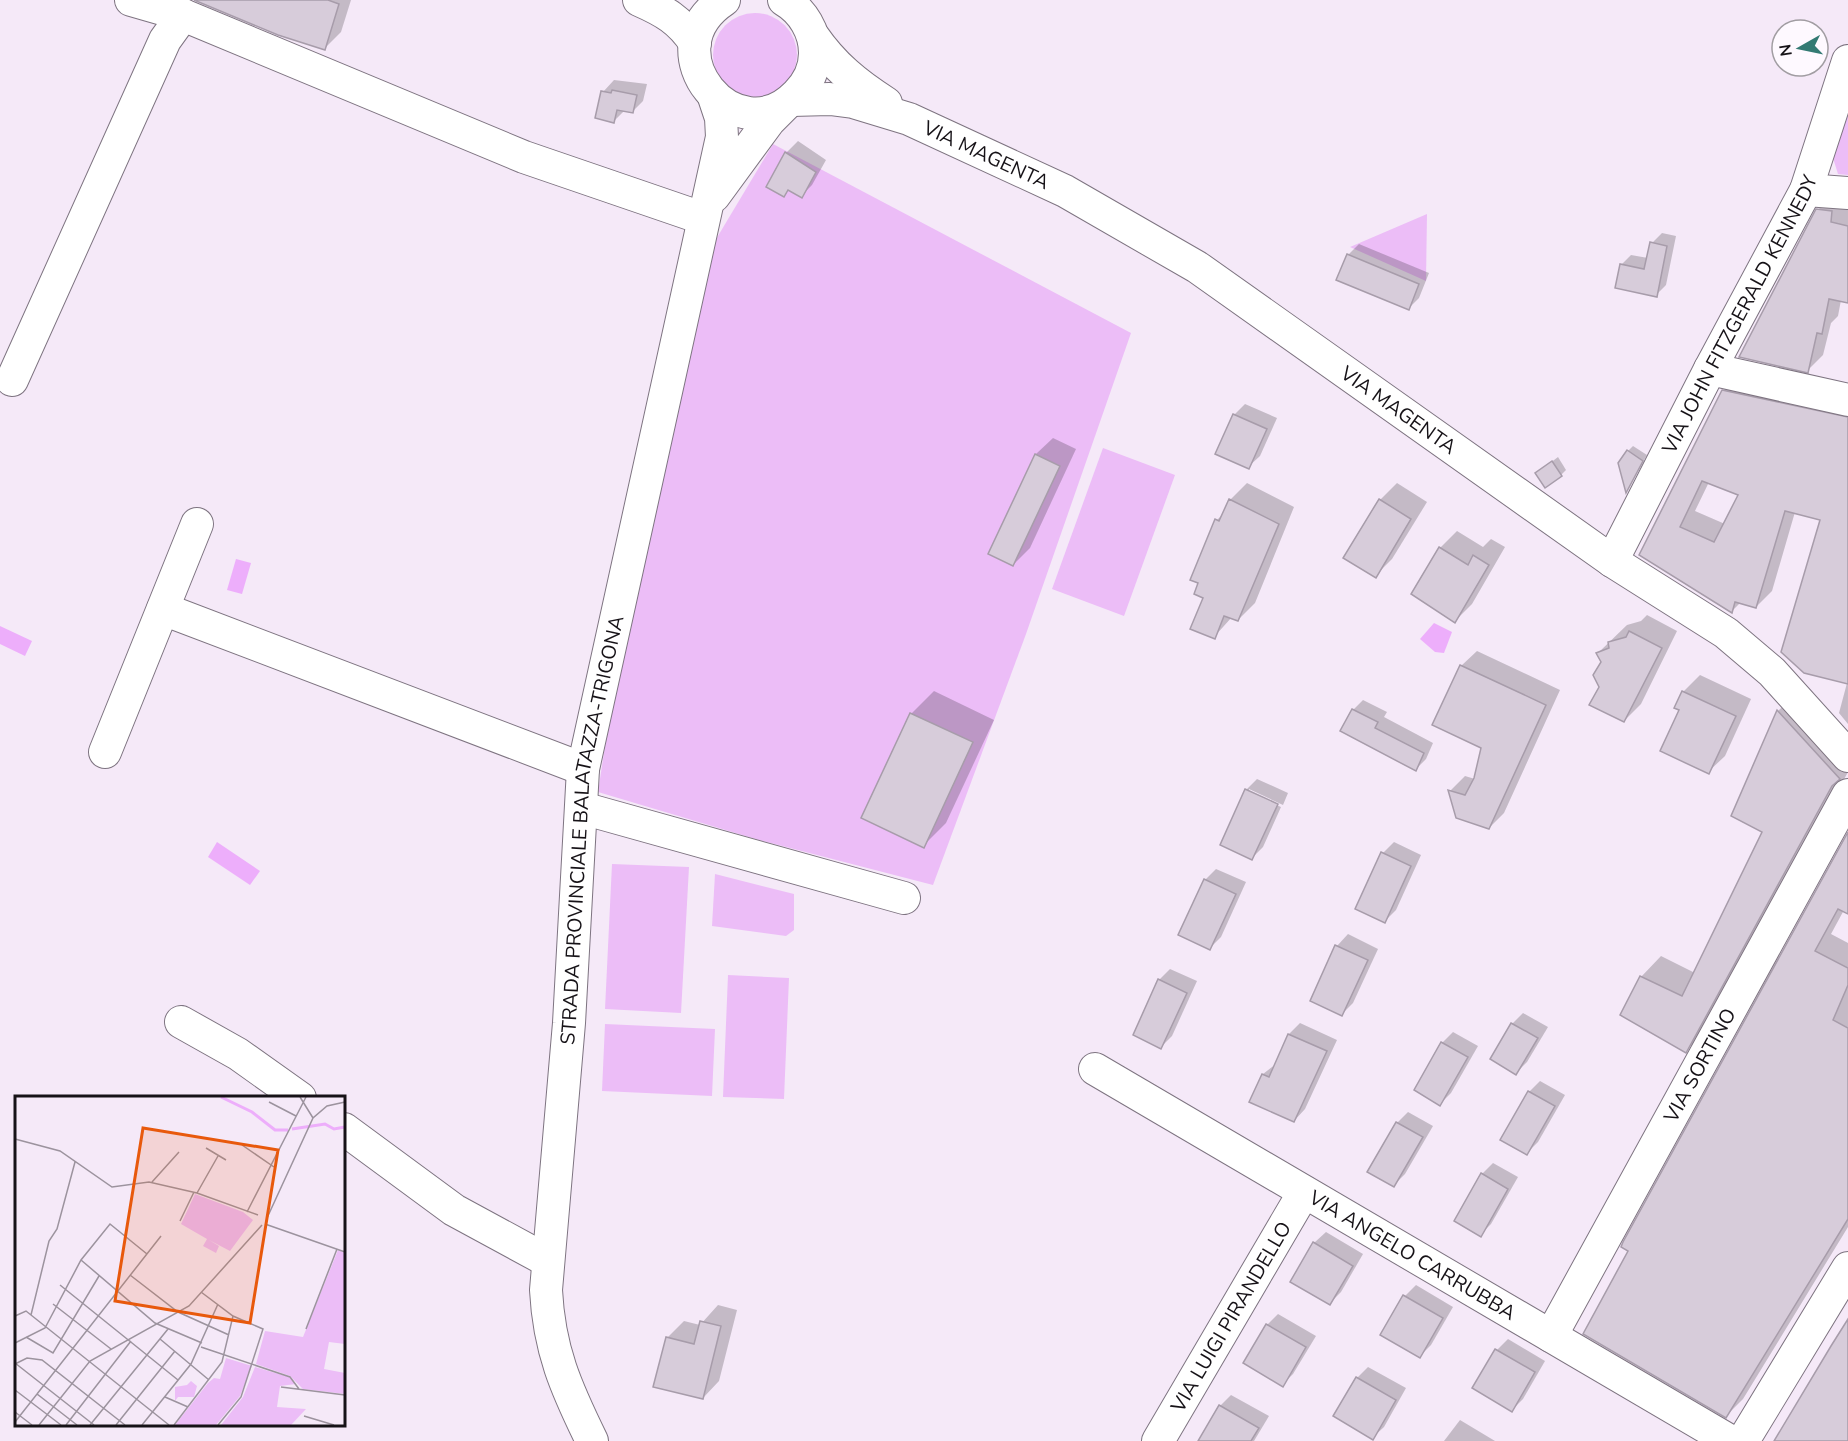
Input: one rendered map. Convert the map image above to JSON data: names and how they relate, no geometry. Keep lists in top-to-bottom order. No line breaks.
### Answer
{"streets":{"street":["VIA MAGENTA","VIA JOHN FITZGERALD KENNEDY","STRADA PROVINCIALE BALATAZZA-TRIGONA","VIA SORTINO","VIA ANGELO CARRUBBA","VIA LUIGI PIRANDELLO"]},"crossings":[["VIA MAGENTA","VIA JOHN FITZGERALD KENNEDY"],["VIA SORTINO","VIA ANGELO CARRUBBA"],["VIA ANGELO CARRUBBA","VIA LUIGI PIRANDELLO"]],"north":"left"}
